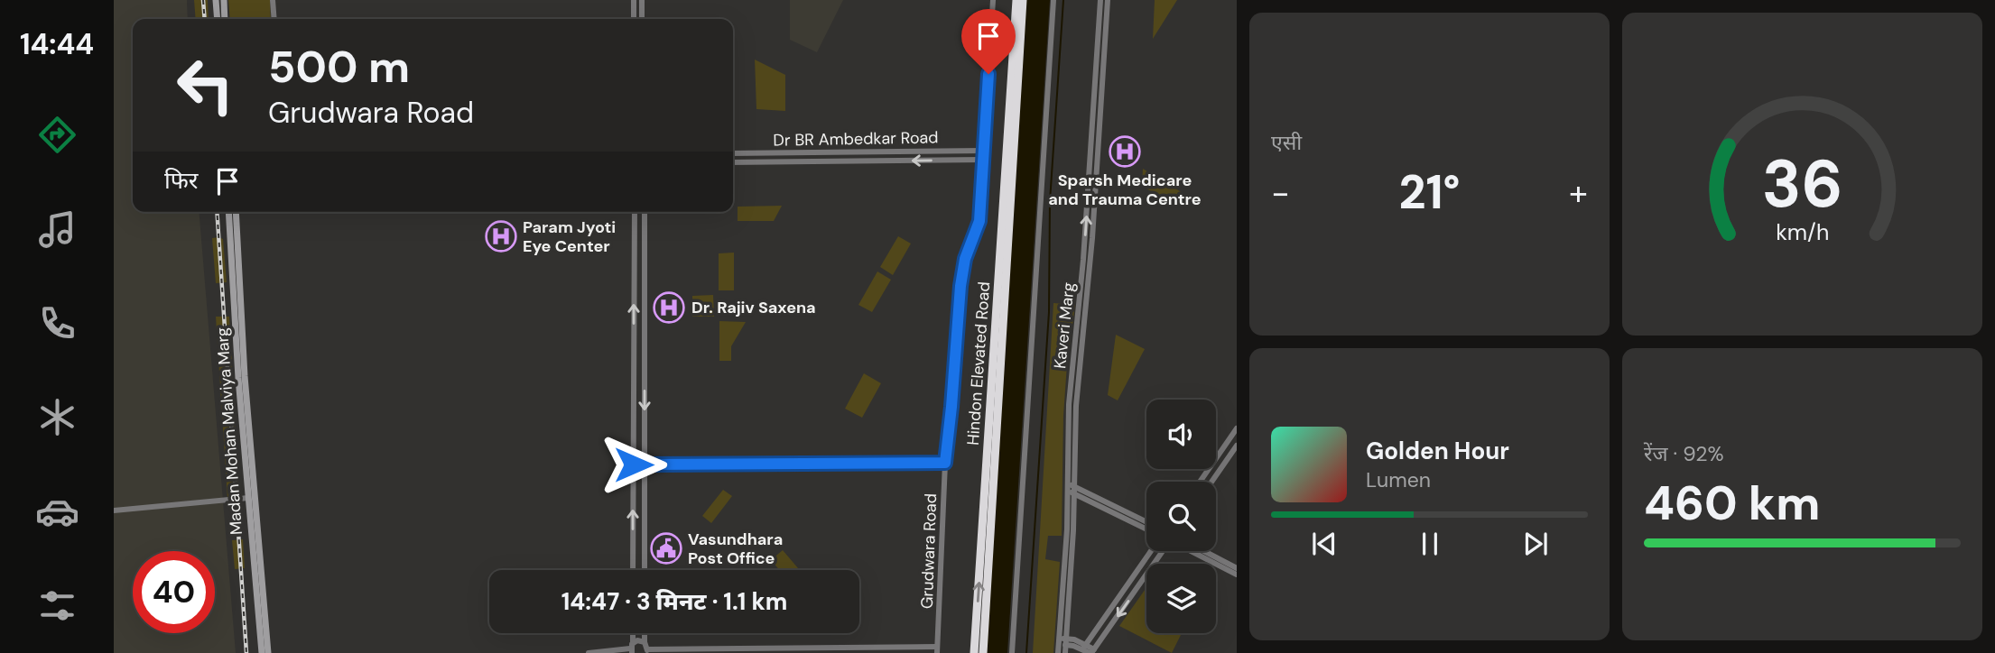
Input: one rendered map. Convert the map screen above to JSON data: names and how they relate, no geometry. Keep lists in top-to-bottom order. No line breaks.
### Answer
{"streets":{"highway":["Hindon Elevated Road"],"main road":["Madan Mohan Malviya Marg"],"street":["Dr BR Ambedkar Road","Kaveri Marg","Grudwara Road"]},"crossings":[["Dr BR Ambedkar Road","Grudwara Road"]],"places":{"hospital":["Sparsh Medicare and Trauma Centre","Param Jyoti Eye Center","Dr. Rajiv Saxena"],"public building":["Vasundhara Post Office"]},"page":{"tabs":"14:44","tile":["एसी",["रेंज · 92%","460 km"]],"turn":["500 m","Grudwara Road"],"then":"फिर","heat":["−","21°","+"],"song":["Golden Hour","Lumen"],"limit":"40","trip":"14:47 · 3 मिनट · 1.1 km","gauge":["36","km/h"]}}
